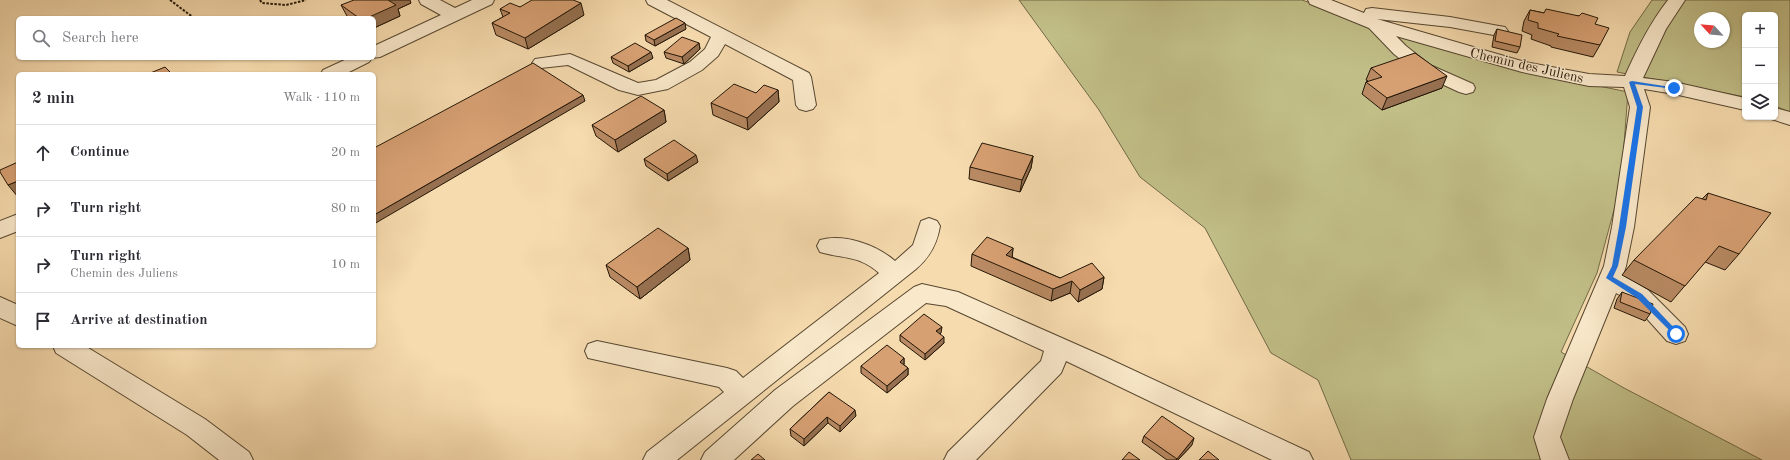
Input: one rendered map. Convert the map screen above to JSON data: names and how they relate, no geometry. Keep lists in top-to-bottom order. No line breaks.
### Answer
{"streets":{"street":["Chemin des Juliens"]},"north":"top left","page":{"map_buttons":["+","−"],"search":"Search here","heading":["2 min","Walk · 110 m"],"list":[["Continue","20 m"],["Turn right","80 m"],["Turn right","Chemin des Juliens","10 m"],"Arrive at destination"]}}
